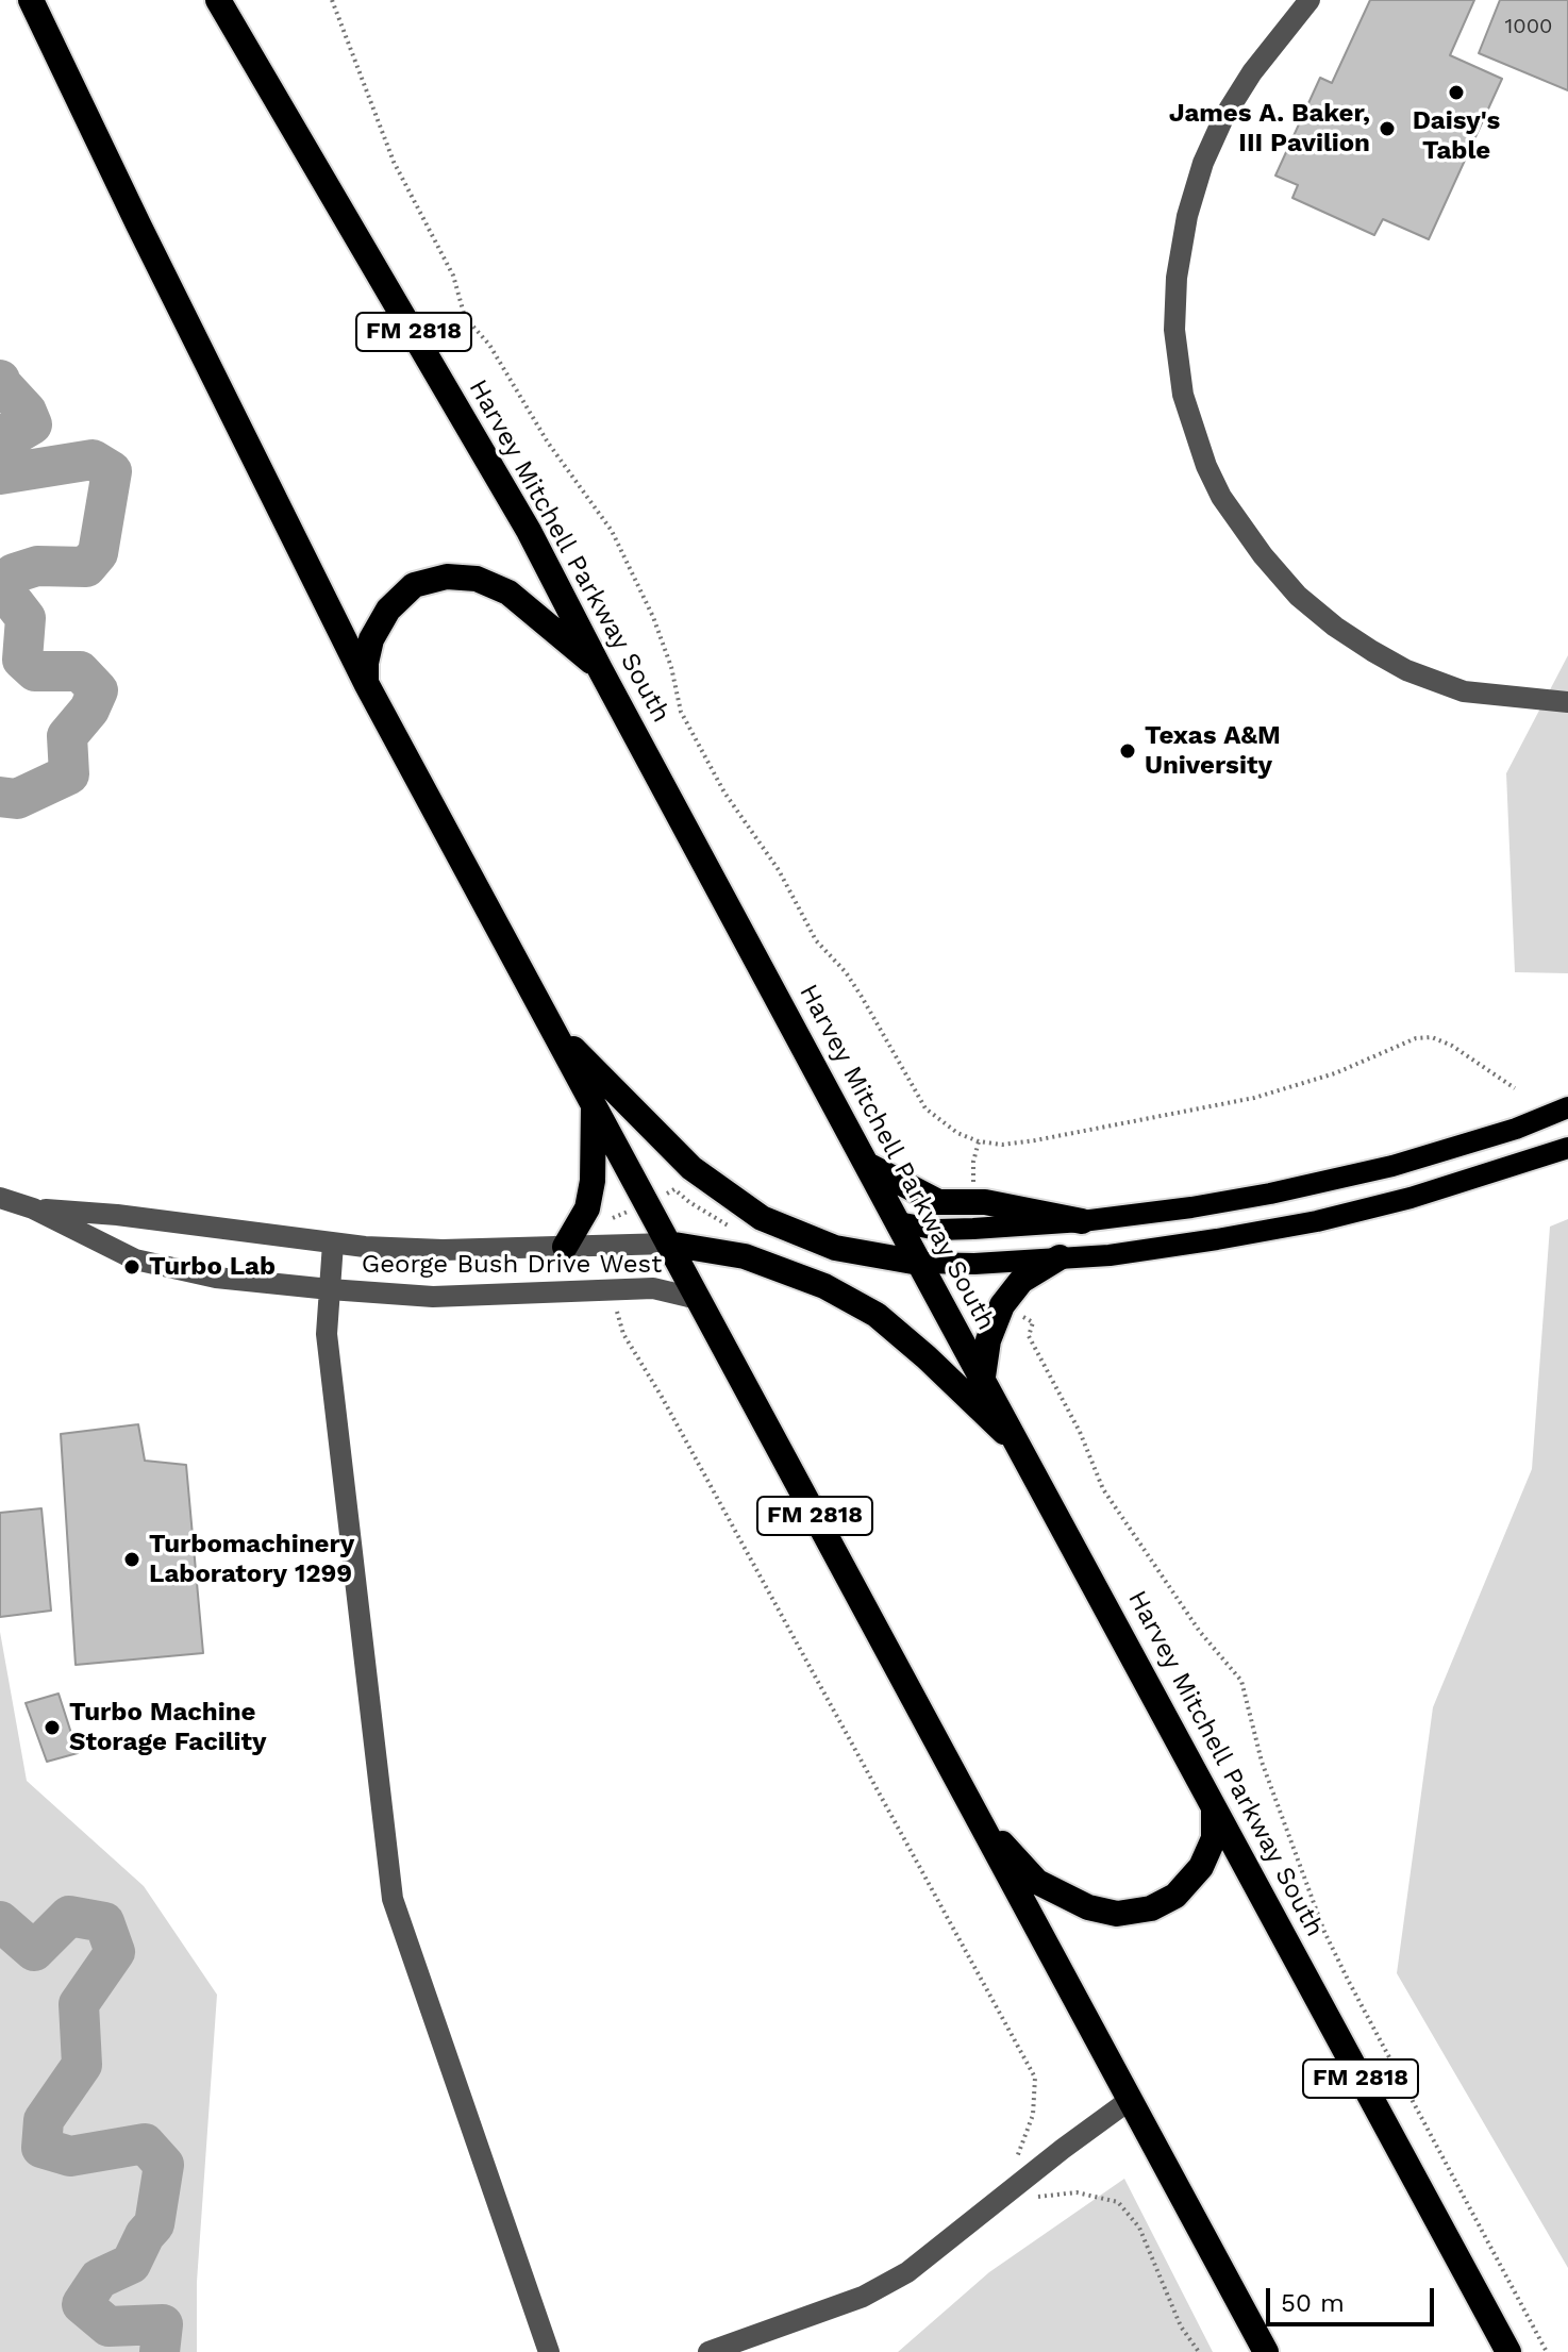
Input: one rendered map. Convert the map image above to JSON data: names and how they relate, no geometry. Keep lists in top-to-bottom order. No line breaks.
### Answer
{"streets":{"highway":["FM 2818","Harvey Mitchell Parkway South"],"street":["George Bush Drive West"]},"crossings":[["FM 2818","George Bush Drive West"]],"places":["Daisy's Table","James A. Baker, III Pavilion","Texas A&M University","Turbo Lab","Turbomachinery Laboratory 1299","Turbo Machine Storage Facility"],"house_numbers":["1000"],"scale_bar":"50 m"}
